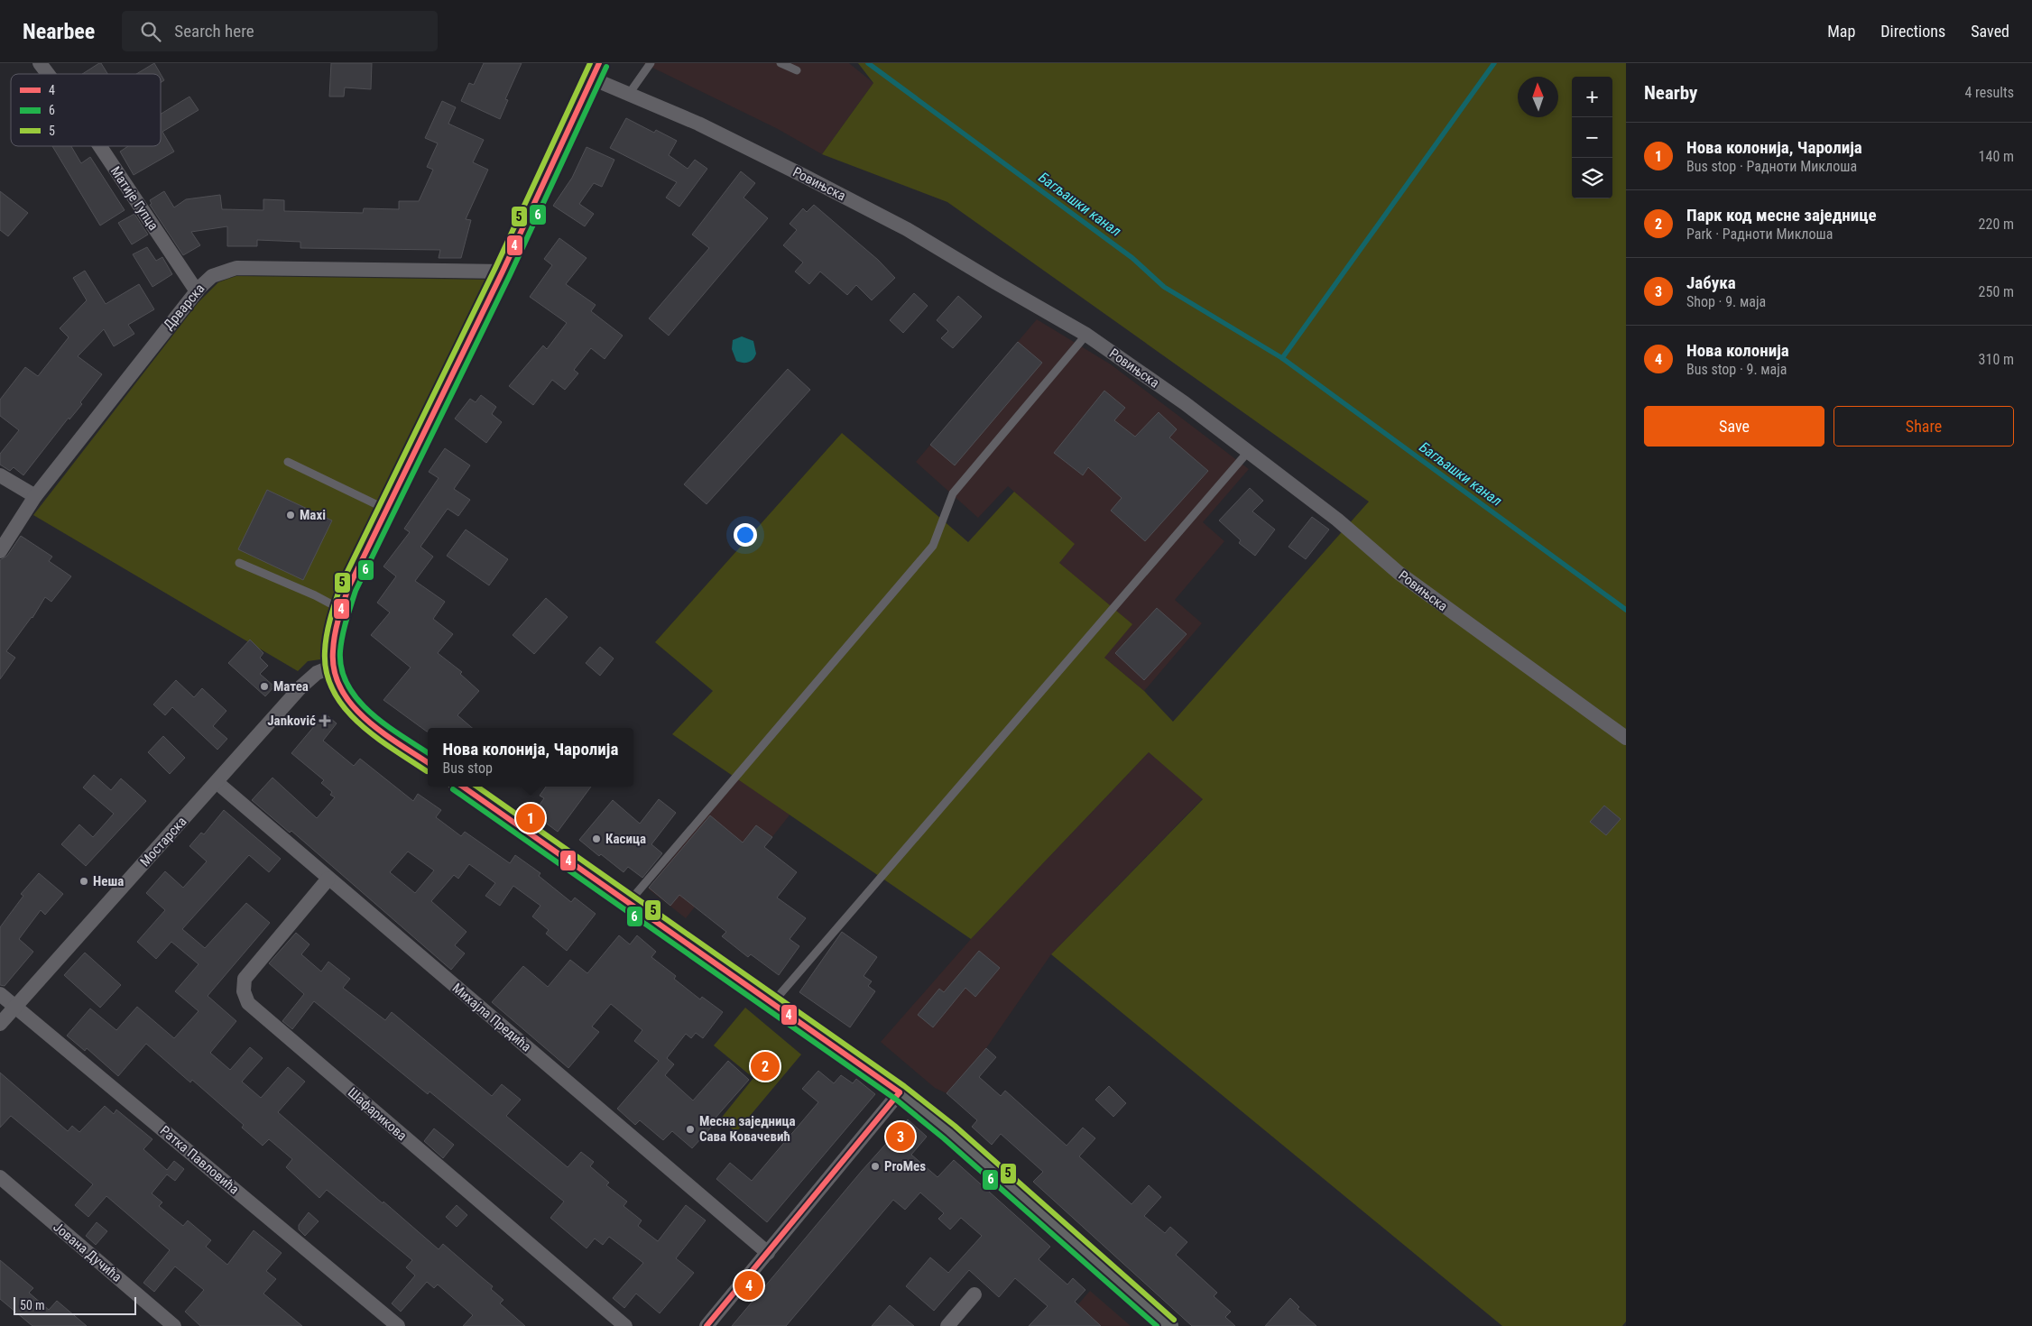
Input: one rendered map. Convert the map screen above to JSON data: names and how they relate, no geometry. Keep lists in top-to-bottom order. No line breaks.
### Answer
{"streets":{"street":["Ровињска","Матије Гупца","Дрварска","Мостарска","Михајла Предића","Шафарикова","Ратка Павловића","Јована Дучића"]},"crossings":[["Матије Гупца","Дрварска"],["Мостарска","Михајла Предића"],["Мостарска","Ратка Павловића"],["Михајла Предића","Шафарикова"]],"water":["Багљашки канал"],"places":{"other":["Maxi","Матеа","Касица","Неша","Месна заједница Сава Ковачевић","ProMes"],"health":["Janković"]},"lines":["transit line 4","transit line 5","transit line 6"],"legend":["4","6","5"],"scale_bar":"50 m","north":"top","page":{"header":"Nearbee","search":"Search here","nav":["Map","Directions","Saved"],"heading":["Nearby","4 results"],"map_buttons":["+","−"],"list":[{"mark":"1","name":"Нова колонија, Чаролија","note":"Bus stop · Радноти Миклоша","value":"140 m"},{"mark":"2","name":"Парк код месне заједнице","note":"Park · Радноти Миклоша","value":"220 m"},{"mark":"3","name":"Јабука","note":"Shop · 9. маја","value":"250 m"},{"mark":"4","name":"Нова колонија","note":"Bus stop · 9. маја","value":"310 m"}],"buttons":["Save","Share"],"popup":["Нова колонија, Чаролија","Bus stop"],"pins":["1","2","3","4"],"scale":"50 m"}}
